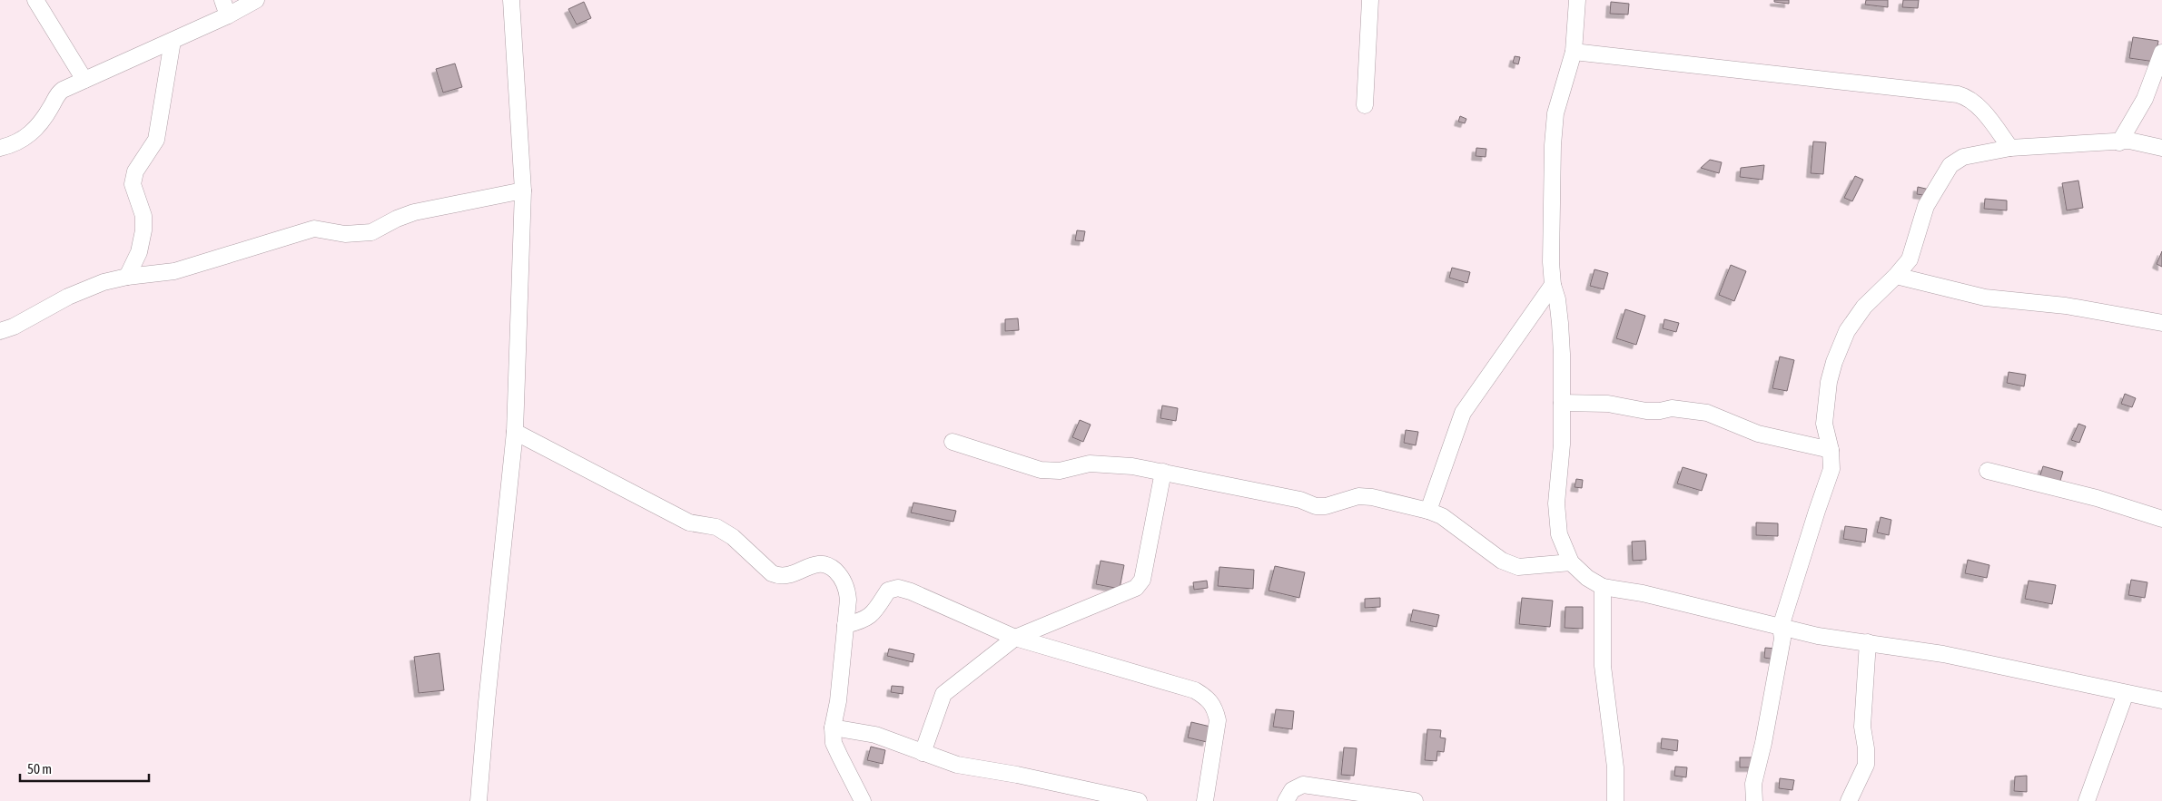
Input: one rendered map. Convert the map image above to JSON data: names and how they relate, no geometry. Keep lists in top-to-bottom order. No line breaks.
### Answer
{"scale_bar":"50 m"}
